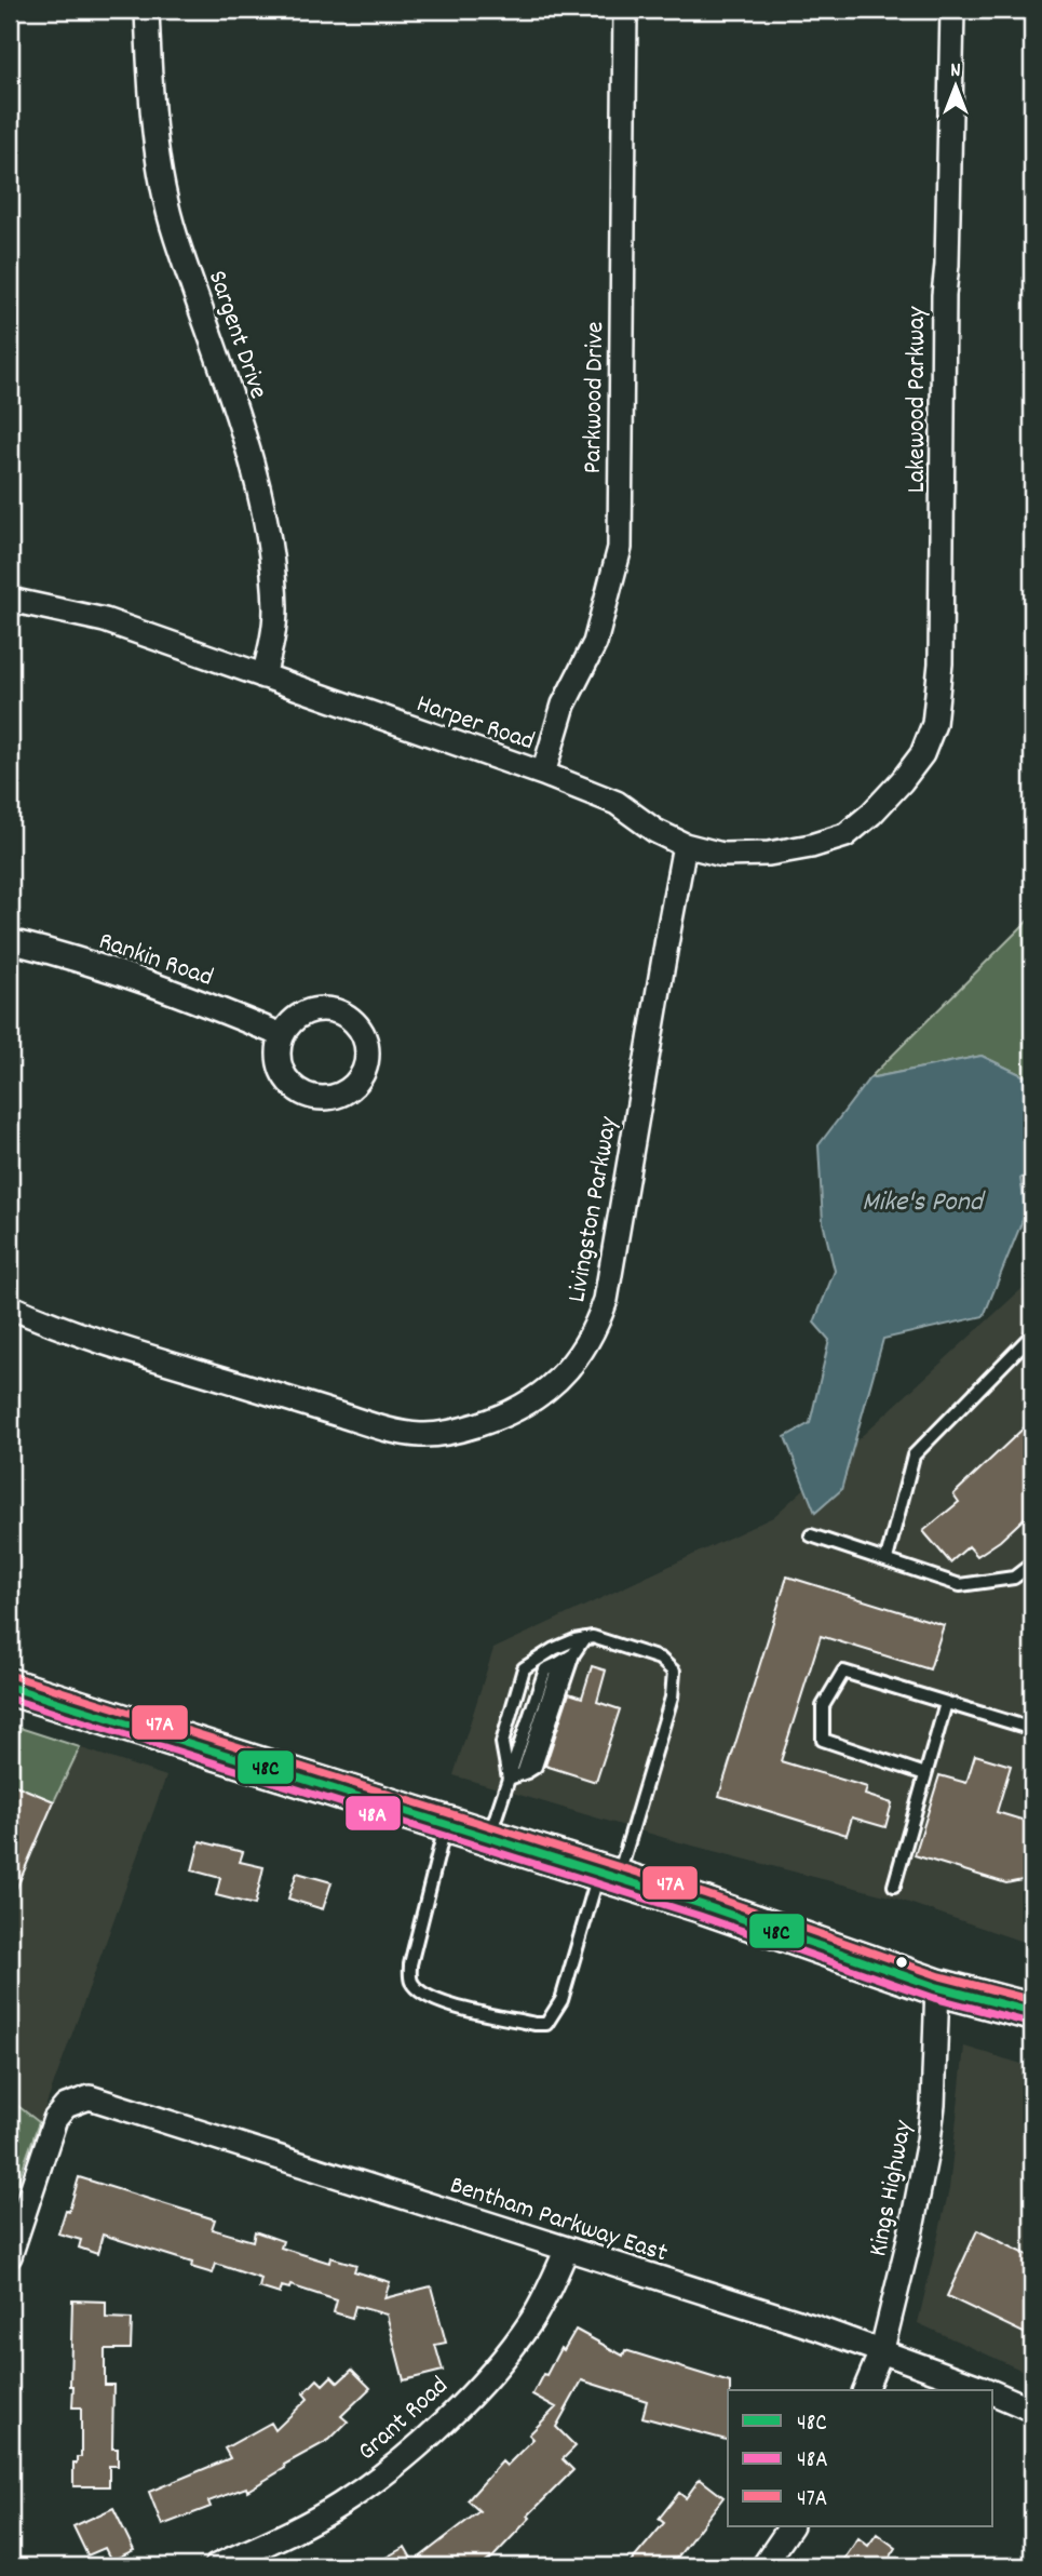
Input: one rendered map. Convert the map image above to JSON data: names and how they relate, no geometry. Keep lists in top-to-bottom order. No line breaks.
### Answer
{"streets":{"street":["Sargent Drive","Parkwood Drive","Lakewood Parkway","Harper Road","Rankin Road","Livingston Parkway","Kings Highway","Bentham Parkway East","Grant Road"]},"crossings":[["Sargent Drive","Harper Road"],["Parkwood Drive","Harper Road"],["Lakewood Parkway","Harper Road"],["Harper Road","Livingston Parkway"],["Kings Highway","Bentham Parkway East"],["Bentham Parkway East","Grant Road"]],"water":["Mike's Pond"],"lines":["transit line 47A","transit line 48C","transit line 48A"],"legend":["48C","48A","47A"],"north":"top"}
